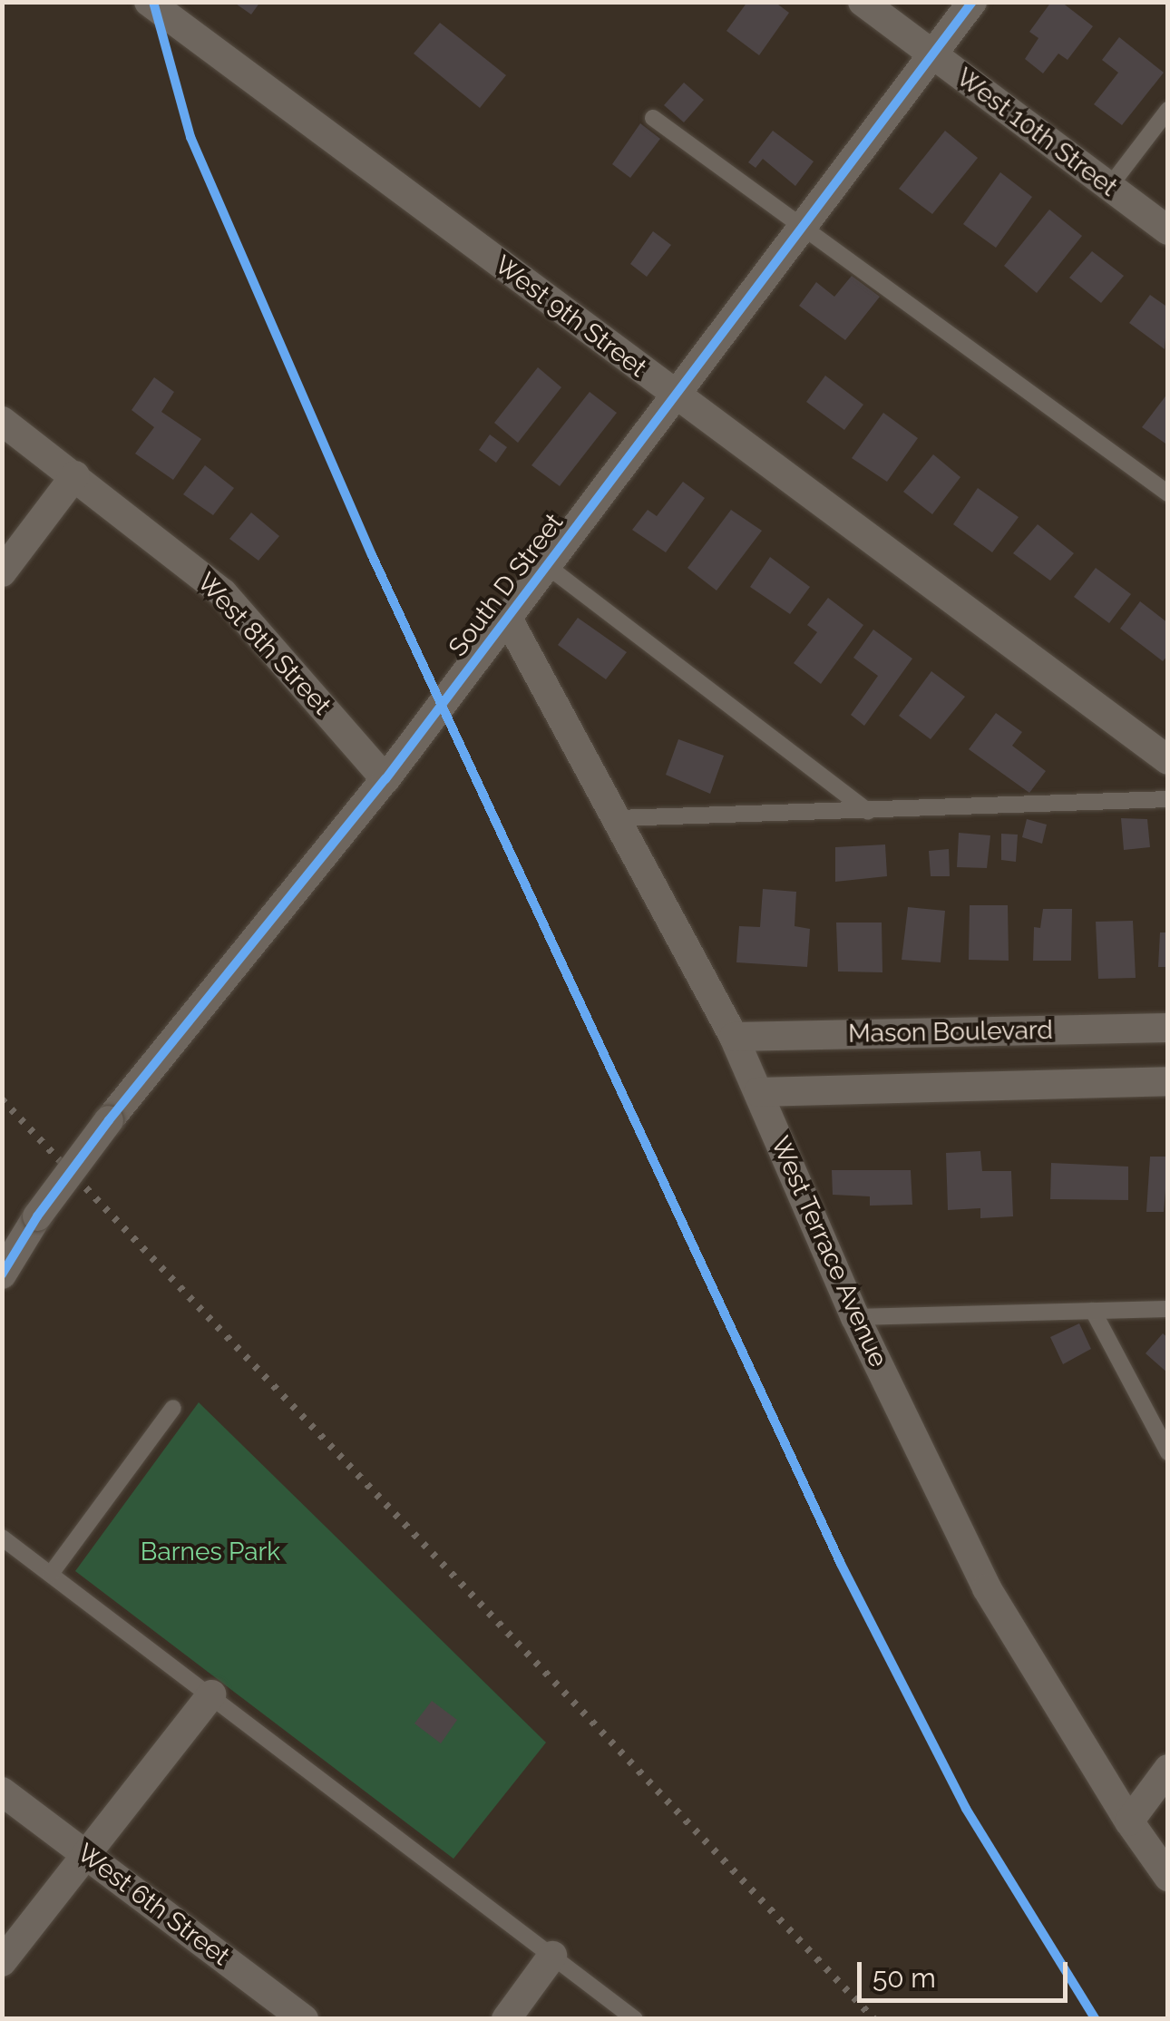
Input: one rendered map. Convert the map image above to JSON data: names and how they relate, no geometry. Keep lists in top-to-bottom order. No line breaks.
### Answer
{"streets":{"street":["West 10th Street","West 9th Street","South D Street","West 8th Street","Mason Boulevard","West Terrace Avenue","West 6th Street"]},"crossings":[["West 10th Street","South D Street"],["West 9th Street","South D Street"],["South D Street","West 8th Street"],["South D Street","West Terrace Avenue"],["Mason Boulevard","West Terrace Avenue"]],"parks":["Barnes Park"],"scale_bar":"50 m"}
